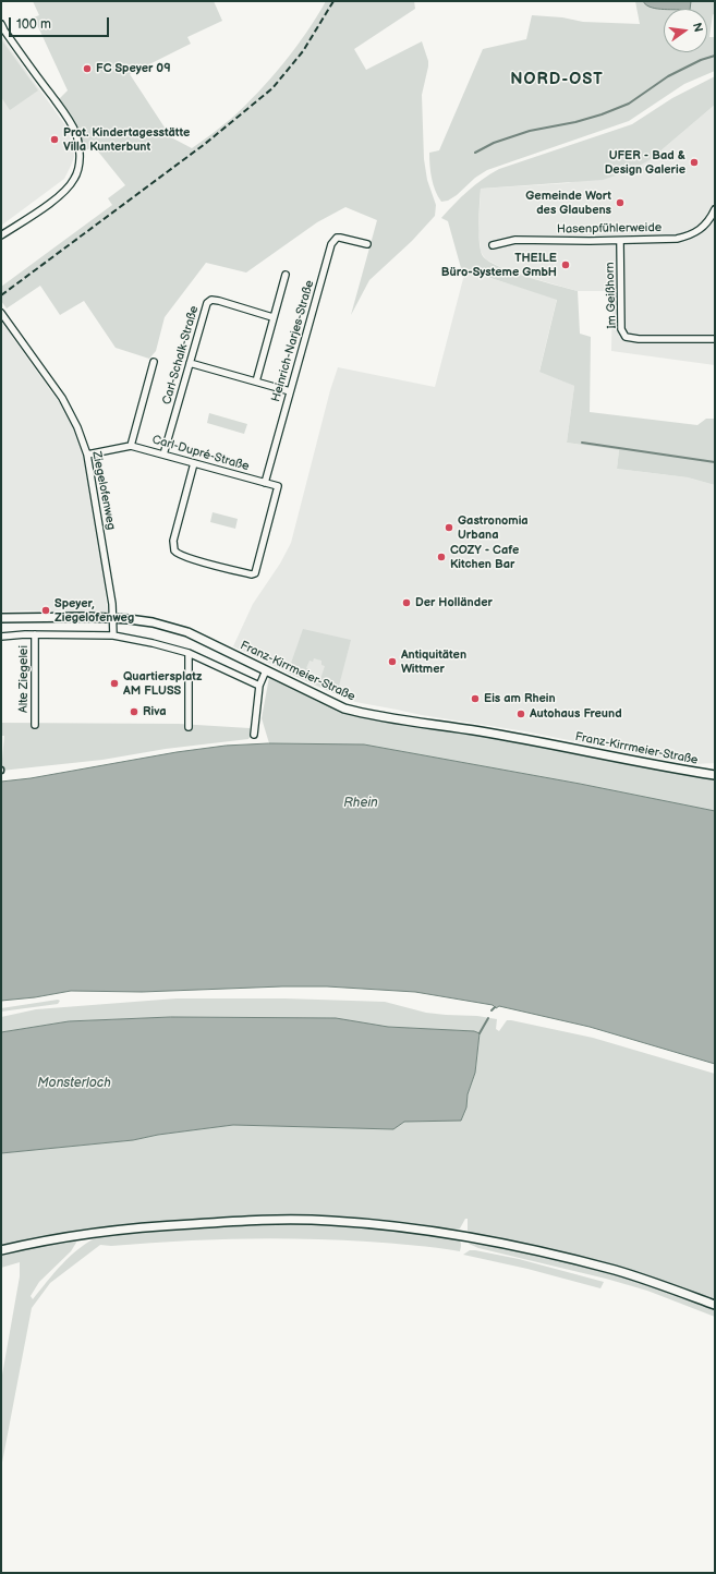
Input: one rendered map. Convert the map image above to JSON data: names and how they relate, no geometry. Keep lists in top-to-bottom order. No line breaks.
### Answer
{"streets":{"street":["Hasenpfühlerweide","Im Geißhorn","Heinrich-Narjes-Straße","Carl-Schalk-Straße","Carl-Dupré-Straße","Ziegelofenweg","Franz-Kirrmeier-Straße","Alte Ziegelei"]},"crossings":[["Hasenpfühlerweide","Im Geißhorn"],["Heinrich-Narjes-Straße","Carl-Dupré-Straße"],["Carl-Schalk-Straße","Carl-Dupré-Straße"],["Carl-Dupré-Straße","Ziegelofenweg"],["Ziegelofenweg","Franz-Kirrmeier-Straße"]],"districts":["NORD-OST"],"water":["Rhein","Monsterloch"],"places":["FC Speyer 09","Prot. Kindertagesstätte Villa Kunterbunt","UFER - Bad & Design Galerie","Gemeinde Wort des Glaubens","THEILE Büro-Systeme GmbH","Gastronomia Urbana","COZY - Cafe Kitchen Bar","Der Holländer","Speyer, Ziegelofenweg","Antiquitäten Wittmer","Quartiersplatz AM FLUSS","Eis am Rhein","Riva","Autohaus Freund"],"scale_bar":"100 m","north":"right"}
